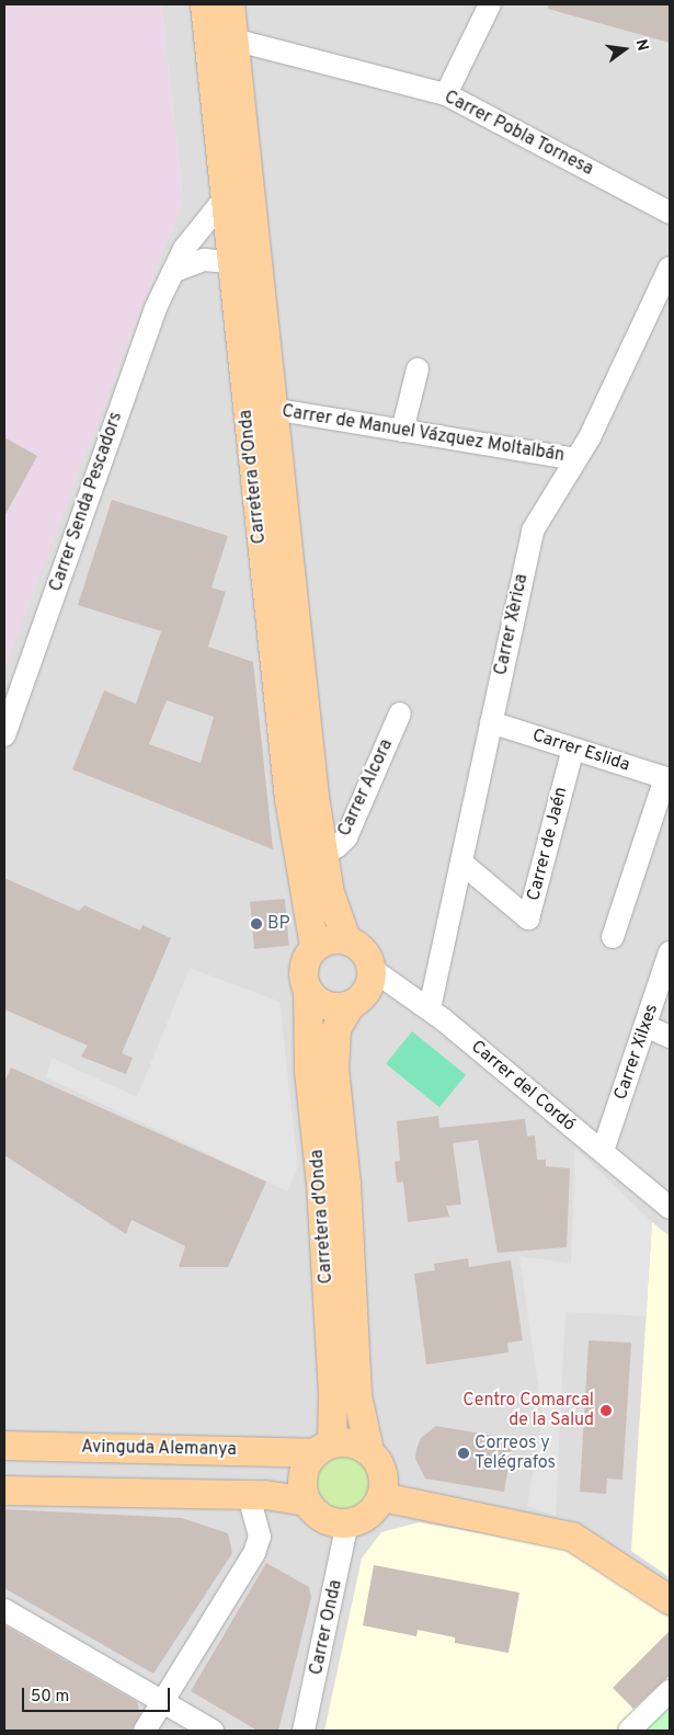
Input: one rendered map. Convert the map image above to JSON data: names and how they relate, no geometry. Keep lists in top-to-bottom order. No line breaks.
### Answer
{"streets":{"main road":["Carretera d'Onda","Avinguda Alemanya"],"street":["Carrer Pobla Tornesa","Carrer de Manuel Vázquez Moltalbán","Carrer Senda Pescadors","Carrer Xèrica","Carrer Eslida","Carrer Alcora","Carrer de Jaén","Carrer Xilxes","Carrer del Cordó","Carrer Onda"]},"crossings":[["Carrer Pobla Tornesa","Carretera d'Onda"],["Carrer de Manuel Vázquez Moltalbán","Carretera d'Onda"],["Carrer de Manuel Vázquez Moltalbán","Carrer Xèrica"],["Carretera d'Onda","Carrer Senda Pescadors"],["Carretera d'Onda","Carrer Alcora"],["Carretera d'Onda","Carrer del Cordó"],["Carretera d'Onda","Avinguda Alemanya"],["Carretera d'Onda","Carrer Onda"],["Carrer Xèrica","Carrer Eslida"],["Carrer Xèrica","Carrer de Jaén"],["Carrer Xèrica","Carrer del Cordó"],["Carrer Eslida","Carrer de Jaén"],["Carrer Xilxes","Carrer del Cordó"],["Avinguda Alemanya","Carrer Onda"]],"places":["BP","Centro Comarcal de la Salud","Correos y Telégrafos"],"scale_bar":"50 m","north":"right"}
